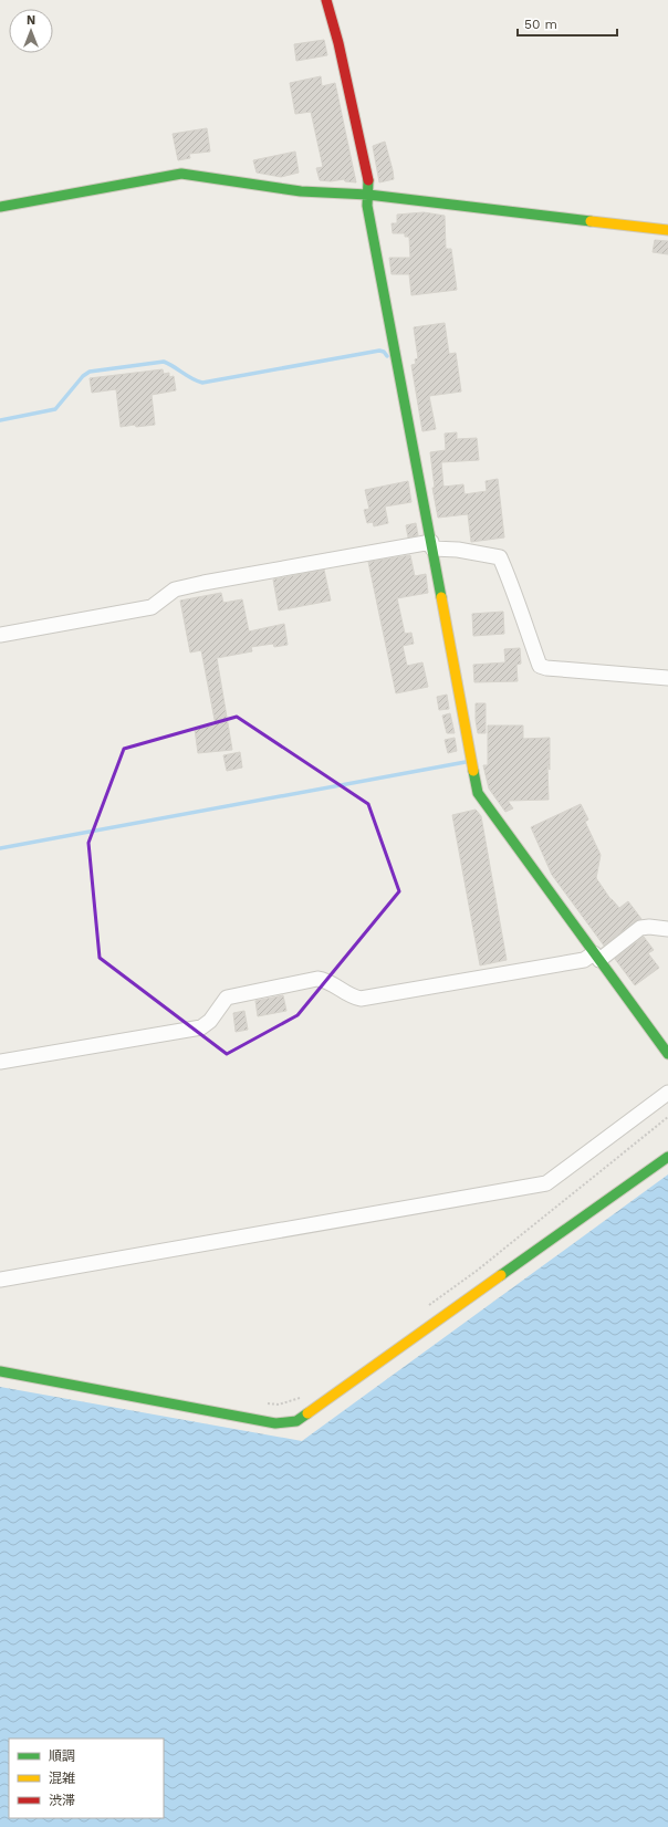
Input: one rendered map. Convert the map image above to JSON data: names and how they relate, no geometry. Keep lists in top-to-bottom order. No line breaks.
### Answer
{"legend":["順調","混雑","渋滞"],"scale_bar":"50 m","north":"top"}
